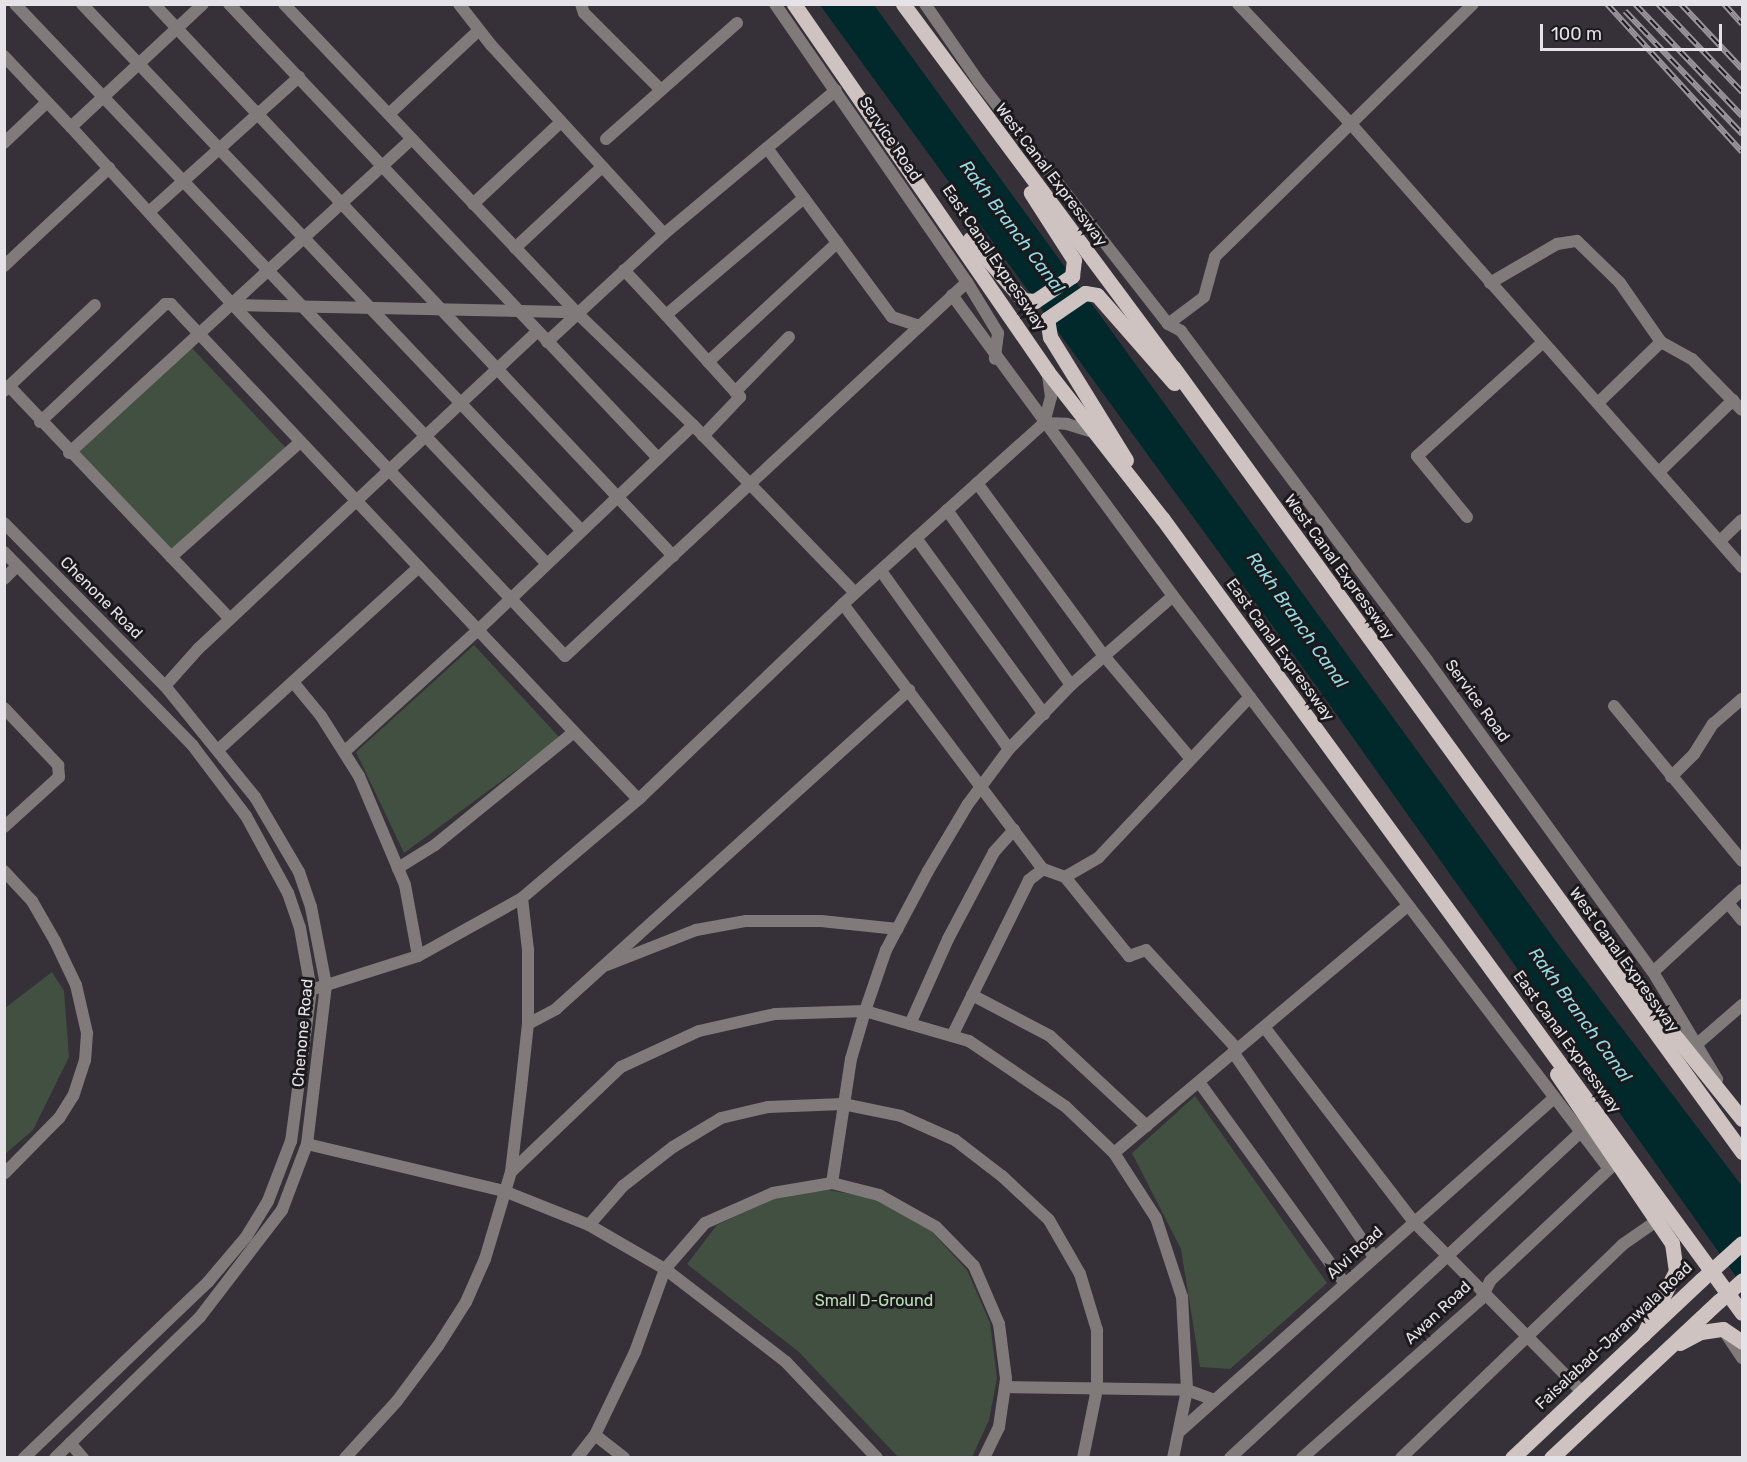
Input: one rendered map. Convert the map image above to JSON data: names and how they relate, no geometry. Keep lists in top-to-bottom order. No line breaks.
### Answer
{"streets":{"main road":["West Canal Expressway","East Canal Expressway","Faisalabad–Jaranwala Road"],"street":["Service Road","Chenone Road","Alvi Road","Awan Road"]},"water":["Rakh Branch Canal"],"parks":["Small D-Ground"],"scale_bar":"100 m"}
